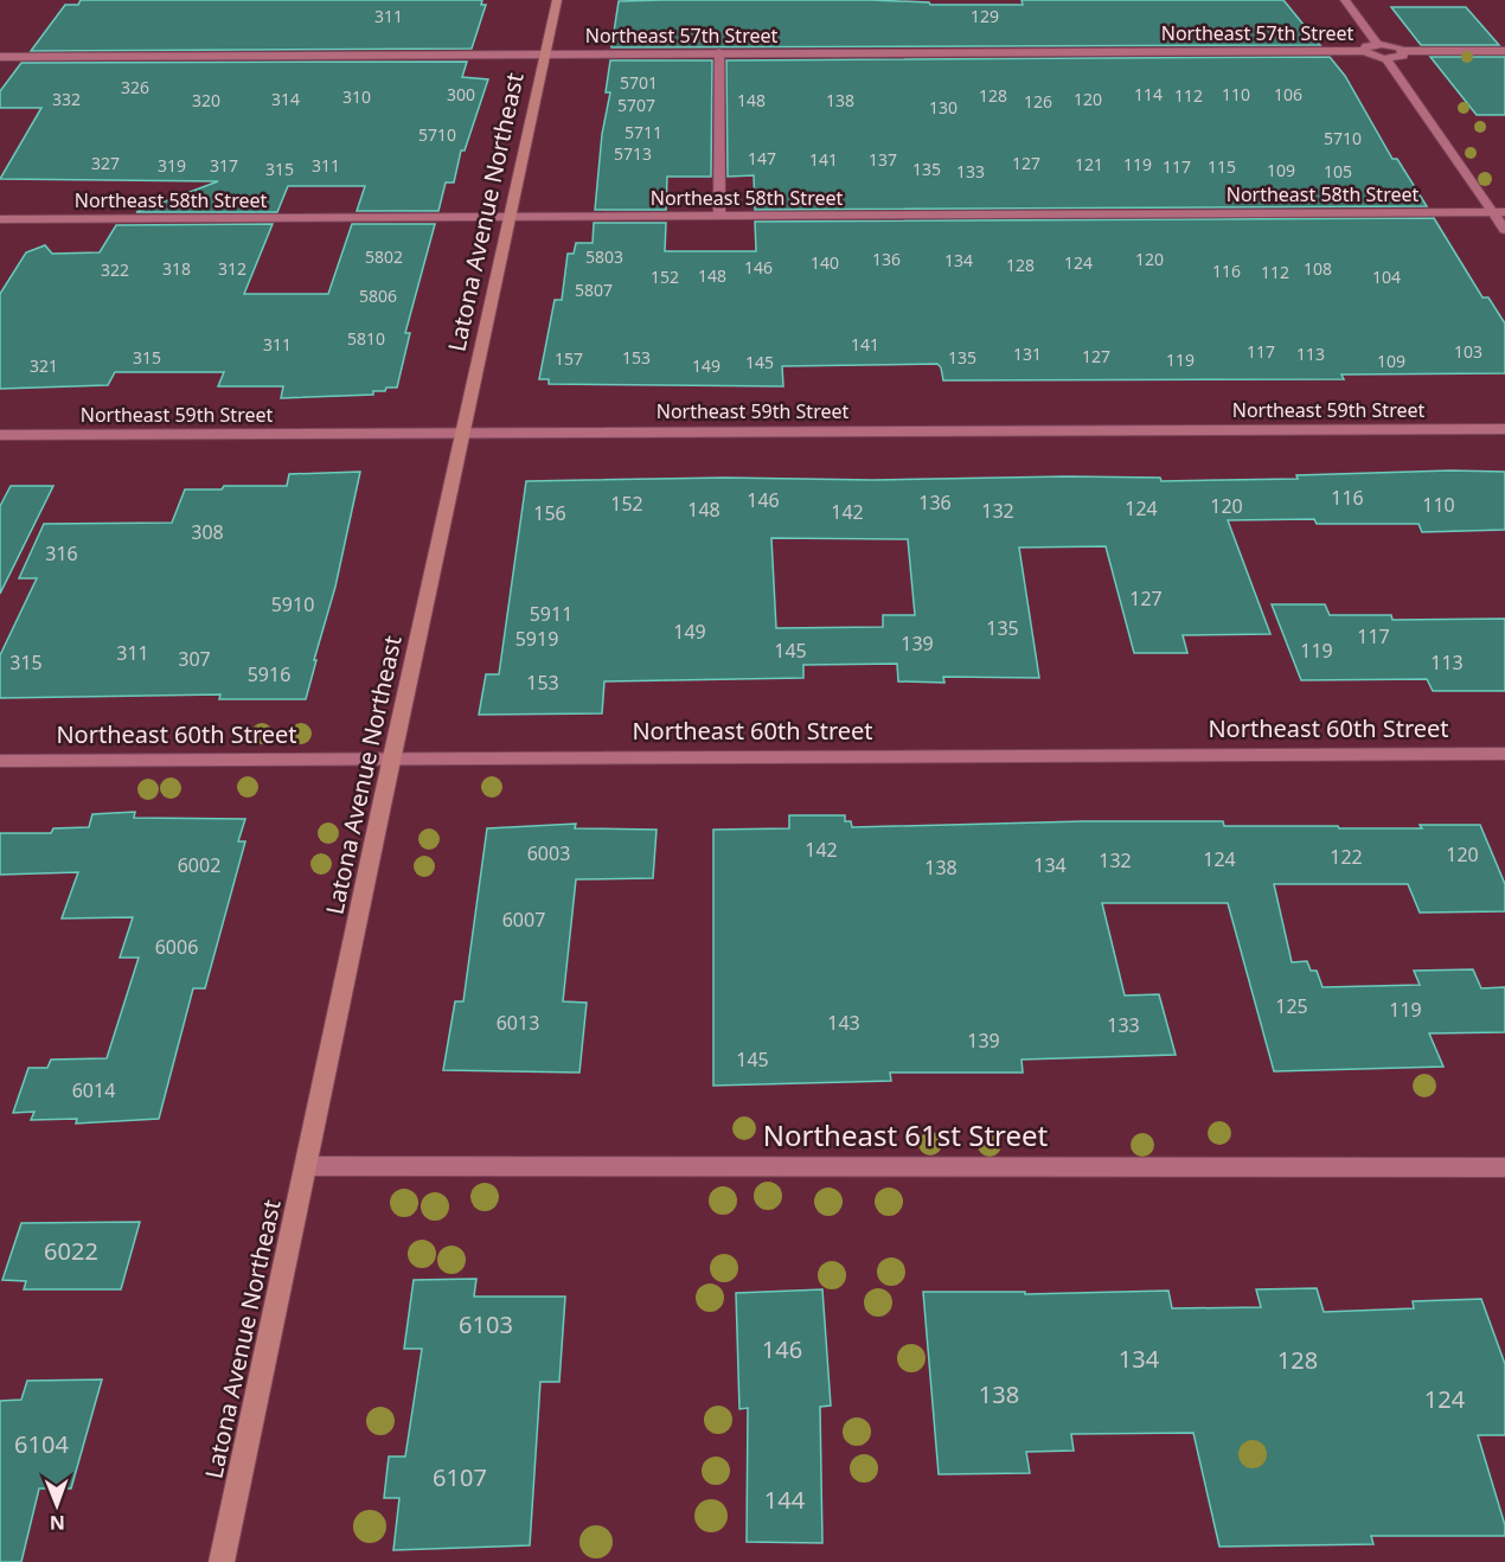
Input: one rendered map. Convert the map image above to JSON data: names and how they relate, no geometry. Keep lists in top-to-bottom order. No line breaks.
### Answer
{"streets":{"street":["Northeast 57th Street","Northeast 58th Street","Latona Avenue Northeast","Northeast 59th Street","Northeast 60th Street","Northeast 61st Street"]},"crossings":[["Northeast 57th Street","Latona Avenue Northeast"],["Northeast 58th Street","Latona Avenue Northeast"],["Latona Avenue Northeast","Northeast 59th Street"],["Latona Avenue Northeast","Northeast 60th Street"],["Latona Avenue Northeast","Northeast 61st Street"]],"house_numbers":["311","129","5701","326","300","114","110","106","128","112","310","332","314","120","320","148","138","126","5707","130","5711","5710","5710","5713","147","141","137","327","127","121","119","319","317","311","117","115","315","135","109","133","105","5802","5803","136","120","134","140","124","128","146","318","312","108","322","116","112","148","152","104","5807","5806","5810","311","141","117","103","131","113","127","315","153","135","157","119","109","145","321","149","116","146","136","152","110","120","124","148","132","142","156","308","316","127","5910","5911","135","149","117","5919","139","145","119","311","307","315","113","5916","153","142","6003","120","122","124","132","6002","134","138","6007","6006","125","119","6013","143","133","139","145","6014","6022","6103","146","134","128","138","124","6104","6107","144"],"north":"bottom"}
